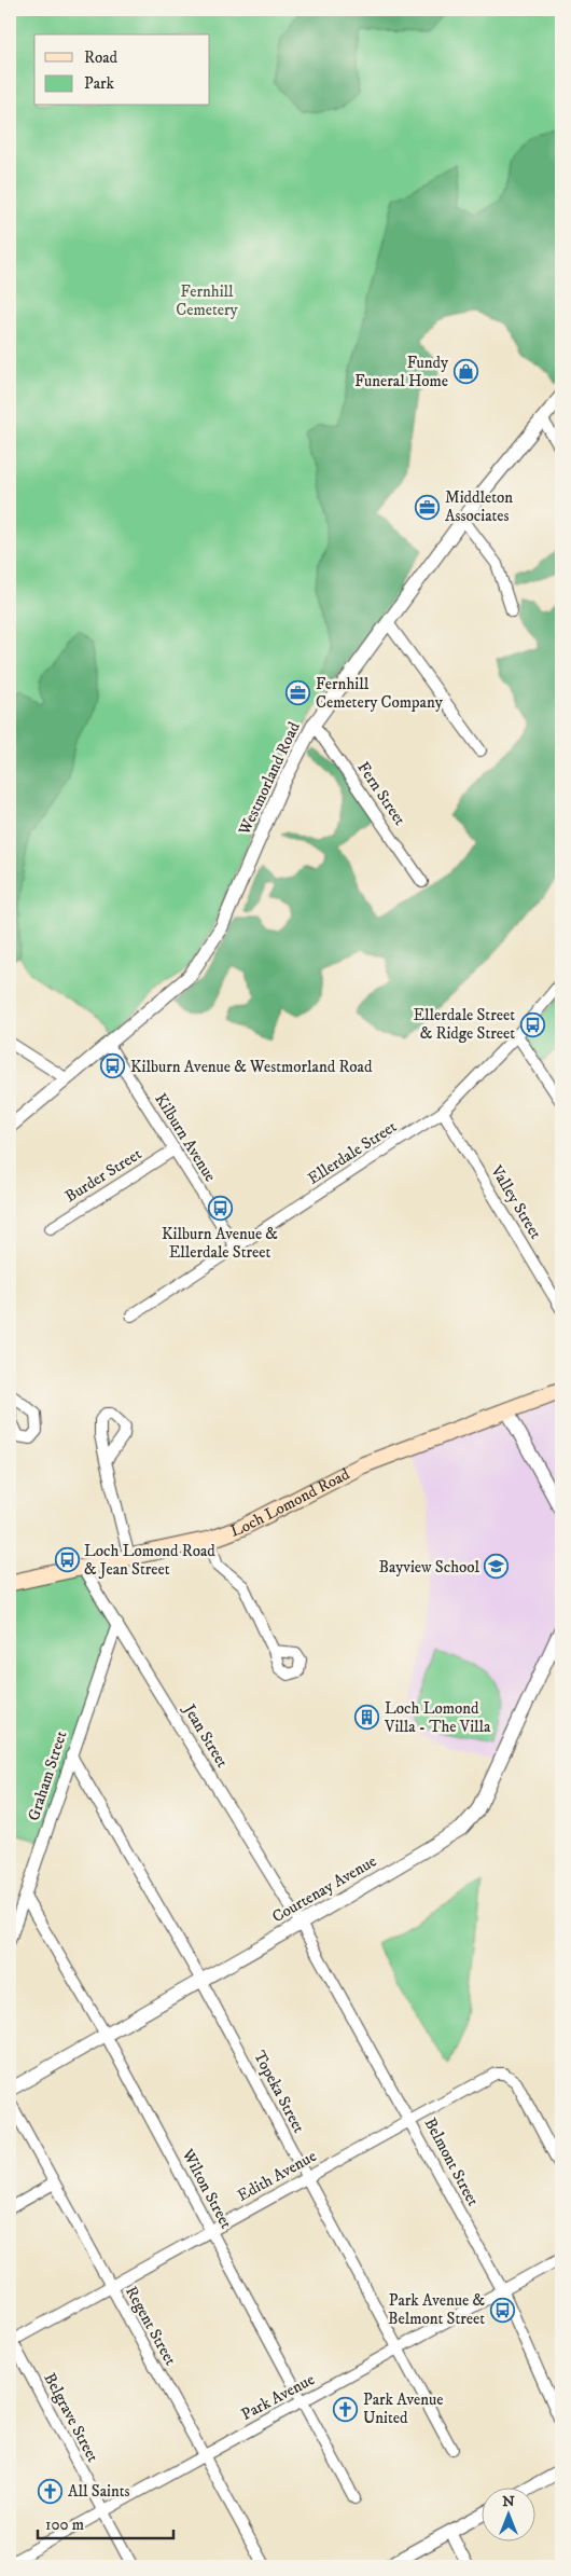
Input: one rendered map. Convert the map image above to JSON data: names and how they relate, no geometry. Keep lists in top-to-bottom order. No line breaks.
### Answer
{"streets":{"main road":["Loch Lomond Road"],"street":["Westmorland Road","Fern Street","Kilburn Avenue","Ellerdale Street","Burder Street","Valley Street","Jean Street","Graham Street","Courtenay Avenue","Topeka Street","Belmont Street","Edith Avenue","Wilton Street","Regent Street","Park Avenue","Belgrave Street"]},"crossings":[["Westmorland Road","Fern Street"],["Westmorland Road","Kilburn Avenue"],["Kilburn Avenue","Ellerdale Street"],["Kilburn Avenue","Burder Street"],["Ellerdale Street","Valley Street"],["Loch Lomond Road","Jean Street"],["Jean Street","Graham Street"],["Jean Street","Courtenay Avenue"],["Jean Street","Belmont Street"],["Graham Street","Topeka Street"],["Graham Street","Wilton Street"],["Courtenay Avenue","Topeka Street"],["Courtenay Avenue","Belmont Street"],["Courtenay Avenue","Wilton Street"],["Topeka Street","Edith Avenue"],["Topeka Street","Park Avenue"],["Belmont Street","Edith Avenue"],["Belmont Street","Park Avenue"],["Edith Avenue","Wilton Street"],["Edith Avenue","Regent Street"],["Edith Avenue","Belgrave Street"],["Wilton Street","Park Avenue"],["Regent Street","Park Avenue"],["Park Avenue","Belgrave Street"]],"parks":["Fernhill Cemetery"],"places":{"shop":["Fundy Funeral Home"],"office":["Middleton Associates","Fernhill Cemetery Company"],"bus stop":["Ellerdale Street & Ridge Street","Kilburn Avenue & Westmorland Road","Kilburn Avenue & Ellerdale Street","Loch Lomond Road & Jean Street","Park Avenue & Belmont Street"],"school or university":["Bayview School"],"building":["Loch Lomond Villa - The Villa"],"church":["Park Avenue United","All Saints"]},"legend":["Road","Park"],"scale_bar":"100 m","north":"top"}
